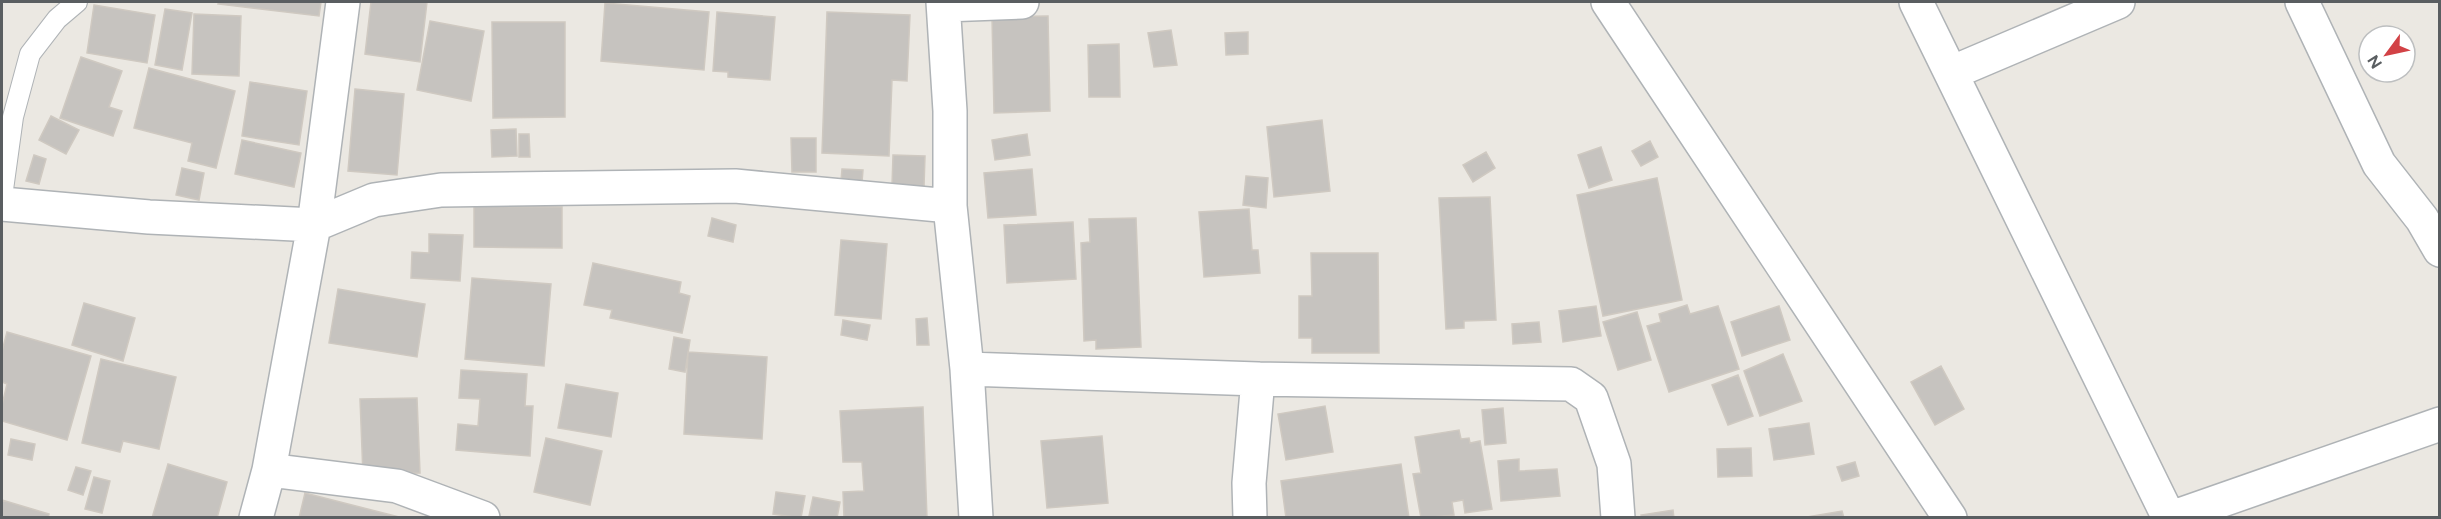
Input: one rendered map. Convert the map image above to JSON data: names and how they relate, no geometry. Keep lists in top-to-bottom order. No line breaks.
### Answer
{"north":"bottom left"}
